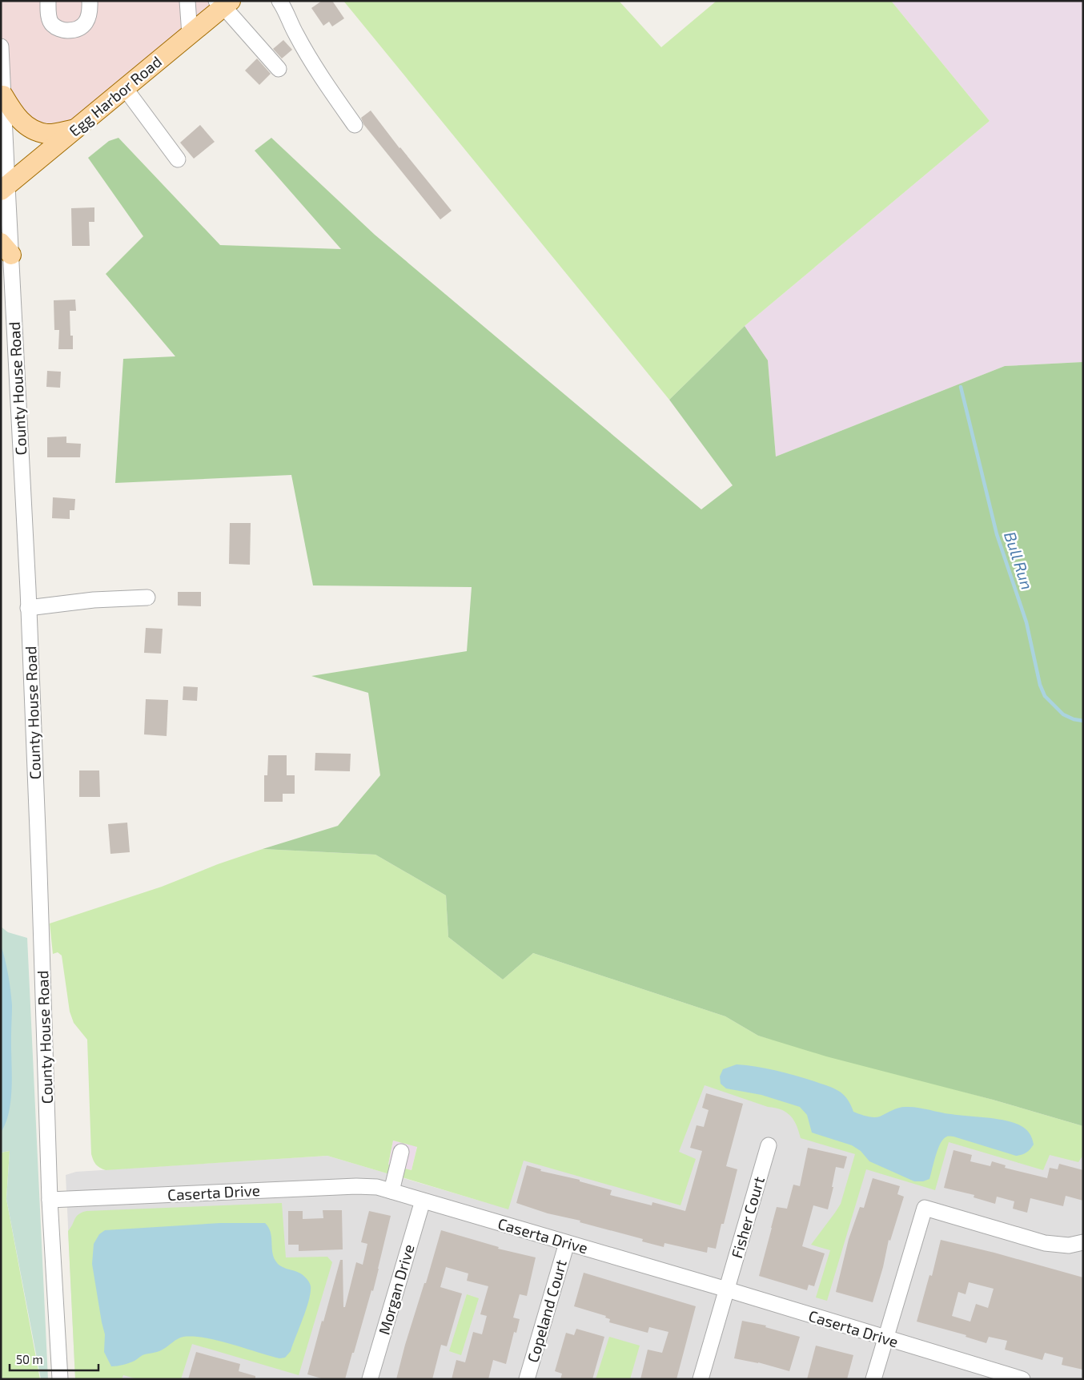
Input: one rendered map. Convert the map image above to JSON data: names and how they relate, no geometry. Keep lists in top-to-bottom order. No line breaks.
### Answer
{"streets":{"main road":["Egg Harbor Road"],"street":["County House Road","Caserta Drive","Fisher Court","Morgan Drive","Copeland Court"]},"crossings":[["Egg Harbor Road","County House Road"],["County House Road","Caserta Drive"],["Caserta Drive","Fisher Court"],["Caserta Drive","Morgan Drive"],["Caserta Drive","Copeland Court"]],"water":["Bull Run"],"scale_bar":"50 m"}
